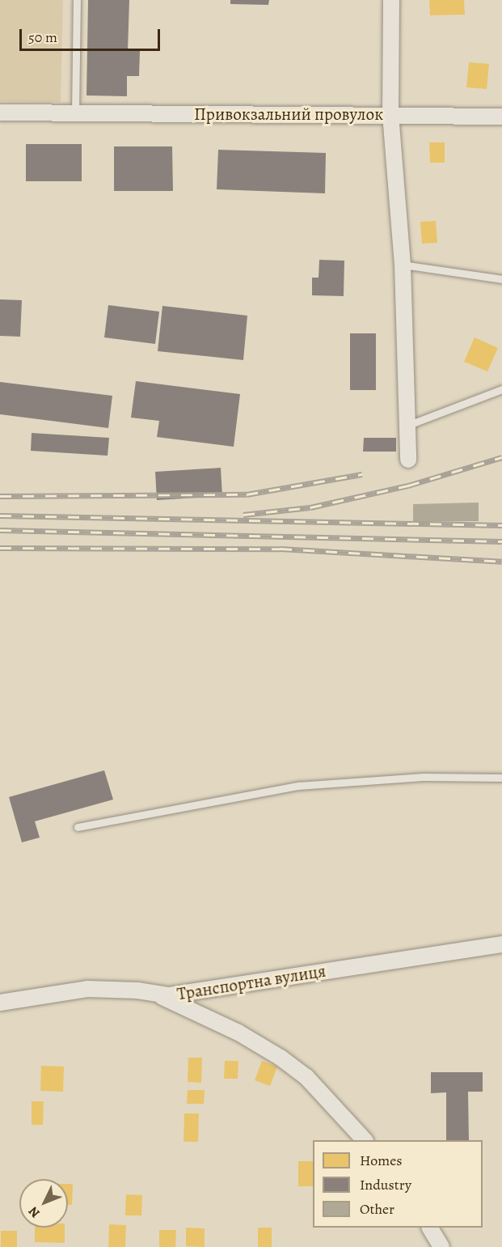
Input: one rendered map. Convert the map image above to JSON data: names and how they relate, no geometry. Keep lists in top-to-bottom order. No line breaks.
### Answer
{"streets":{"street":["Привокзальний провулок","Транспортна вулиця"]},"legend":["Homes","Industry","Other"],"scale_bar":"50 m","north":"bottom left"}
